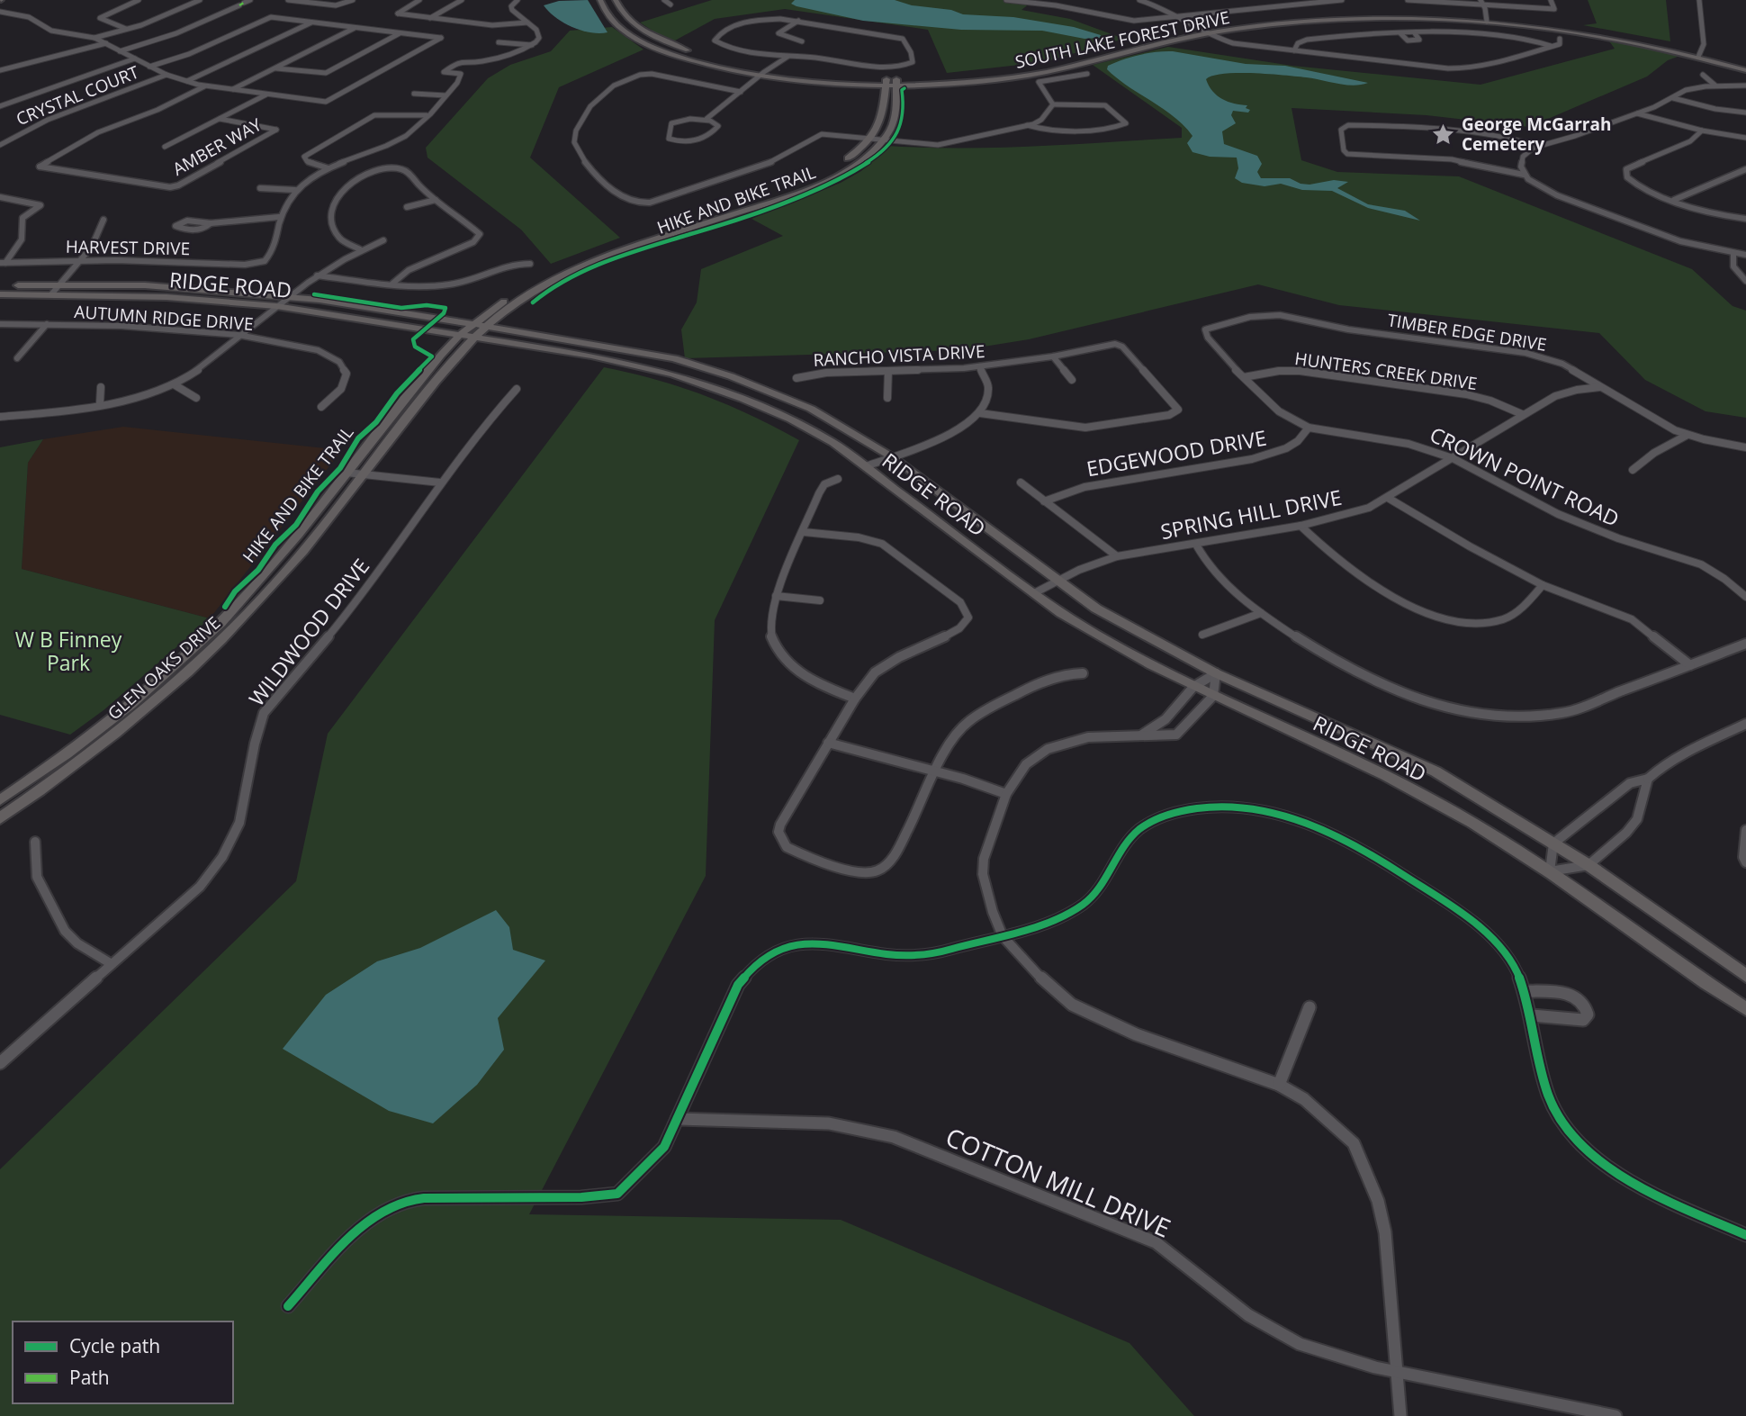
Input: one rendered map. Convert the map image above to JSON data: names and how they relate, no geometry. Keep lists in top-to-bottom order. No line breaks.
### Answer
{"streets":{"main road":["SOUTH LAKE FOREST DRIVE","RIDGE ROAD","GLEN OAKS DRIVE"],"street":["CRYSTAL COURT","AMBER WAY","HARVEST DRIVE","AUTUMN RIDGE DRIVE","TIMBER EDGE DRIVE","RANCHO VISTA DRIVE","HUNTERS CREEK DRIVE","EDGEWOOD DRIVE","CROWN POINT ROAD","SPRING HILL DRIVE","WILDWOOD DRIVE","COTTON MILL DRIVE"],"cycle path":["HIKE AND BIKE TRAIL"]},"crossings":[["SOUTH LAKE FOREST DRIVE","GLEN OAKS DRIVE"],["RIDGE ROAD","SPRING HILL DRIVE"],["RIDGE ROAD","GLEN OAKS DRIVE"],["TIMBER EDGE DRIVE","CROWN POINT ROAD"],["TIMBER EDGE DRIVE","SPRING HILL DRIVE"],["HUNTERS CREEK DRIVE","CROWN POINT ROAD"],["HUNTERS CREEK DRIVE","SPRING HILL DRIVE"],["EDGEWOOD DRIVE","CROWN POINT ROAD"],["CROWN POINT ROAD","SPRING HILL DRIVE"]],"parks":["W B Finney Park"],"places":{"place":["George McGarrah Cemetery"]},"legend":["Cycle path","Path"]}
